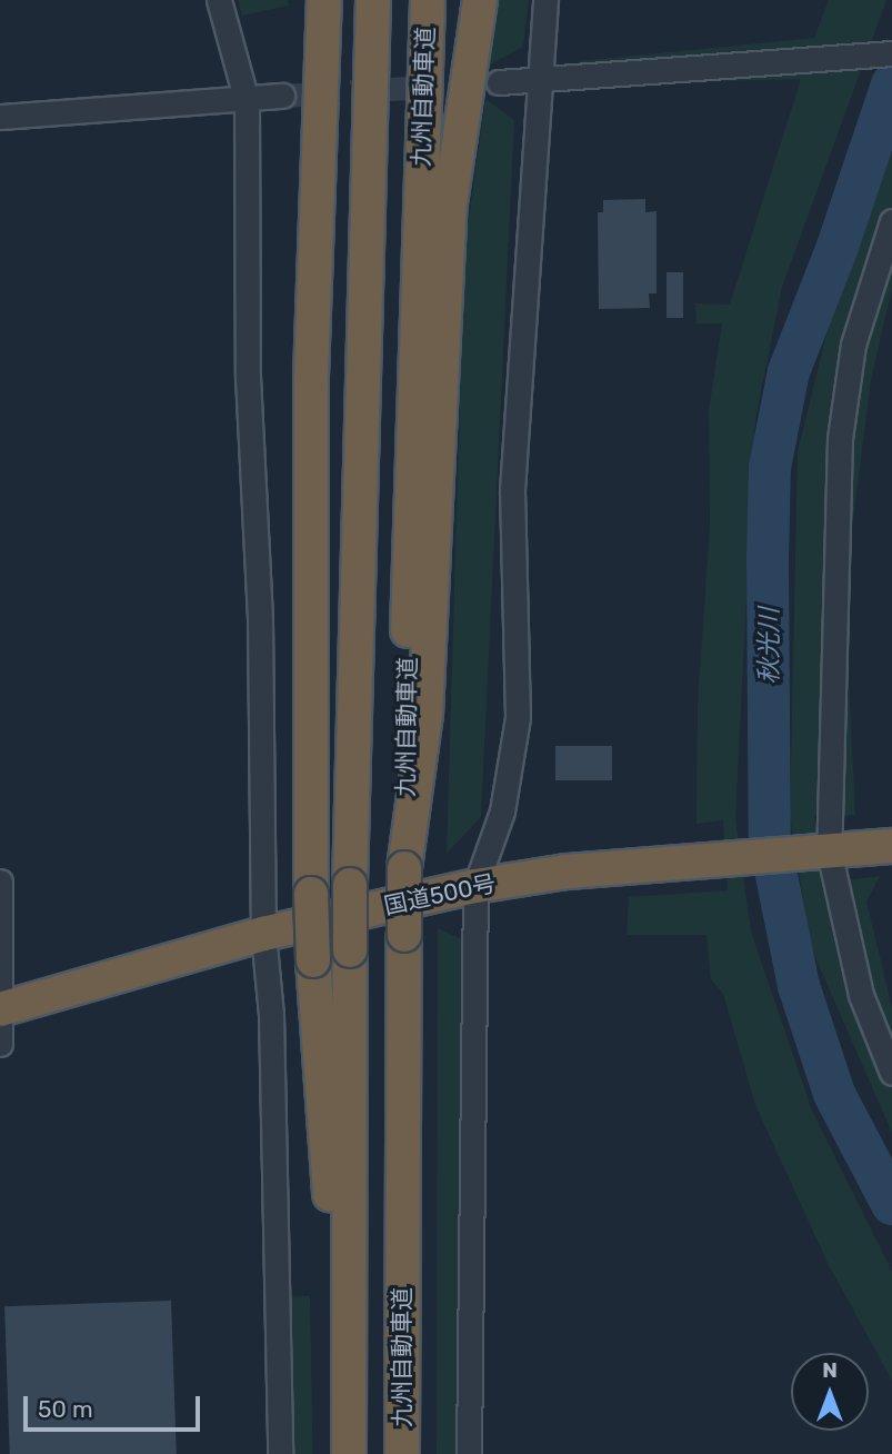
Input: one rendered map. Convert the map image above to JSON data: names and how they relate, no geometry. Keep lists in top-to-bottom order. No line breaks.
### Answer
{"streets":{"highway":["九州自動車道","国道500号"]},"water":["秋光川"],"scale_bar":"50 m","north":"top"}
